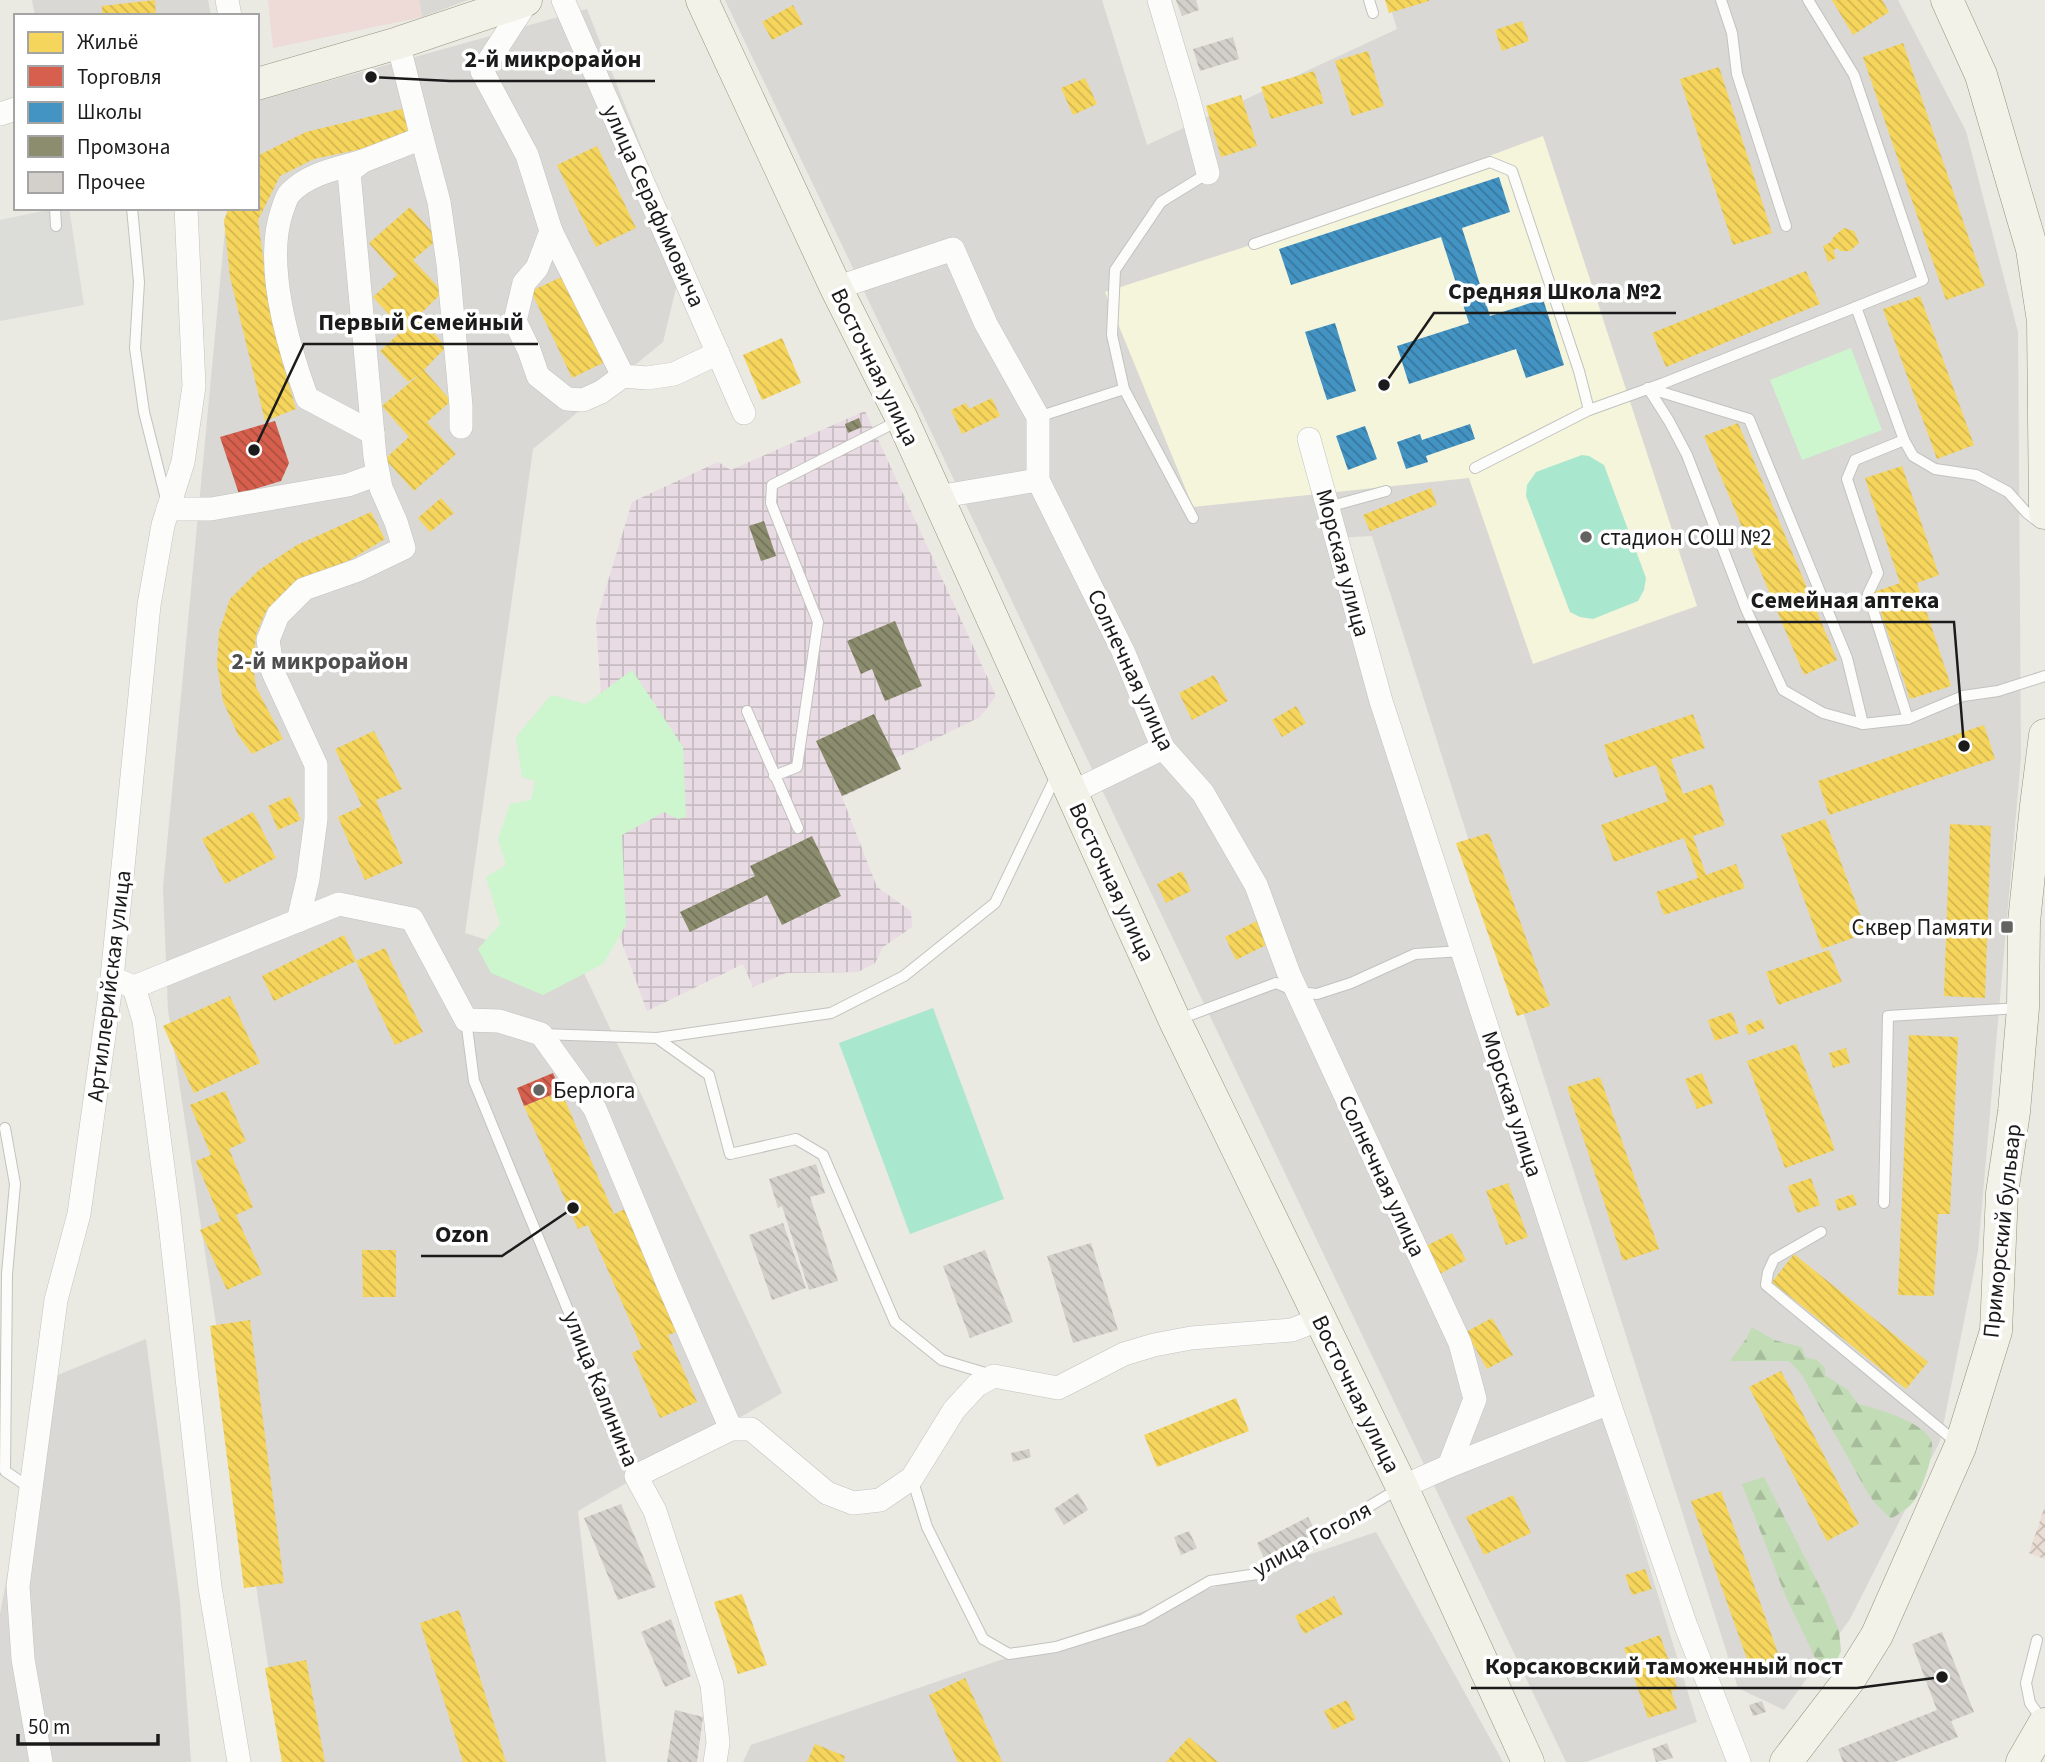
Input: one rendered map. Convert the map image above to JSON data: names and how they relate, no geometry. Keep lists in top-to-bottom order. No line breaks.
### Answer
{"streets":{"street":["улица Серафимовича","Восточная улица","Морская улица","Солнечная улица","Артиллерийская улица","Приморский бульвар","улица Калинина","улица Гоголя"]},"crossings":[["Восточная улица","Солнечная улица"],["Восточная улица","улица Гоголя"],["Морская улица","улица Гоголя"],["Солнечная улица","улица Гоголя"]],"districts":["2-й микрорайон"],"places":{"other":["2-й микрорайон","Средняя Школа №2","Первый Семейный","стадион СОШ №2","Семейная аптека","Берлога","Ozon","Корсаковский таможенный пост"],"transit":["Сквер Памяти"]},"legend":["Жильё","Торговля","Школы","Промзона","Прочее"],"scale_bar":"50 m"}
